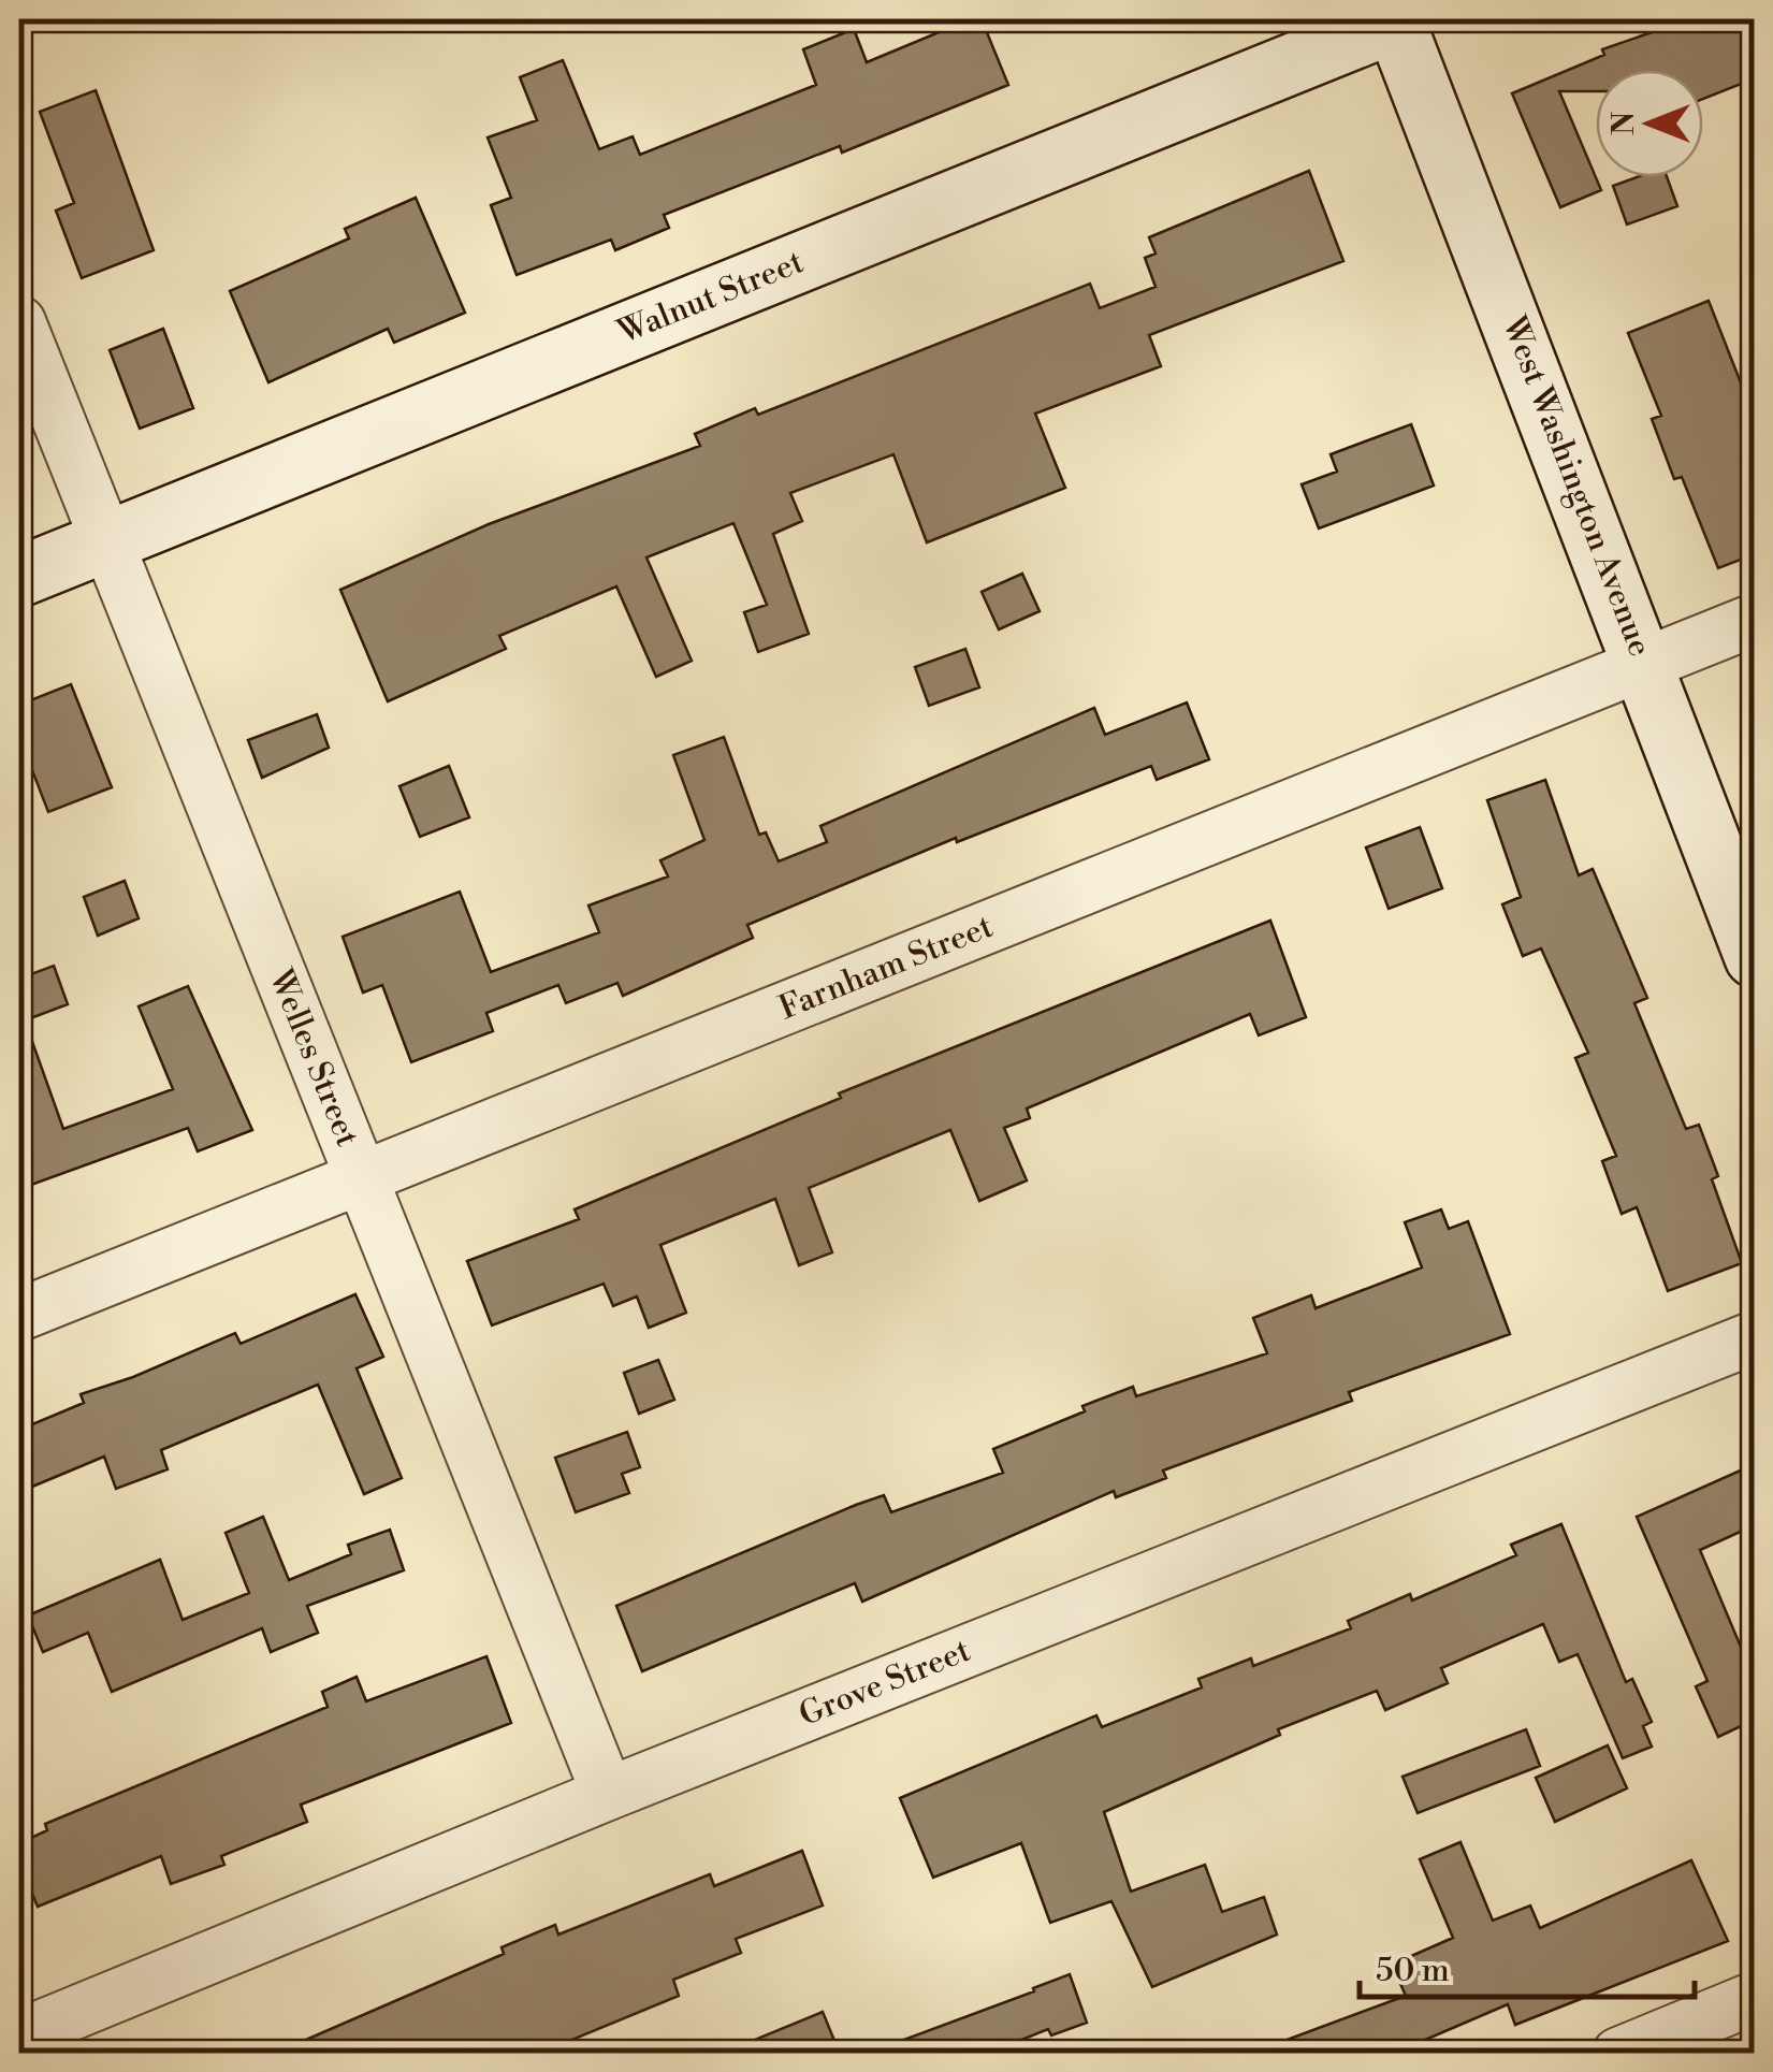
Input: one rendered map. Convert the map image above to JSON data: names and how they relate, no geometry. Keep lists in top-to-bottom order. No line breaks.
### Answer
{"streets":{"street":["Walnut Street","West Washington Avenue","Farnham Street","Welles Street","Grove Street"]},"crossings":[["Walnut Street","West Washington Avenue"],["Walnut Street","Welles Street"],["West Washington Avenue","Farnham Street"],["Farnham Street","Welles Street"],["Welles Street","Grove Street"]],"scale_bar":"50 m","north":"left"}
